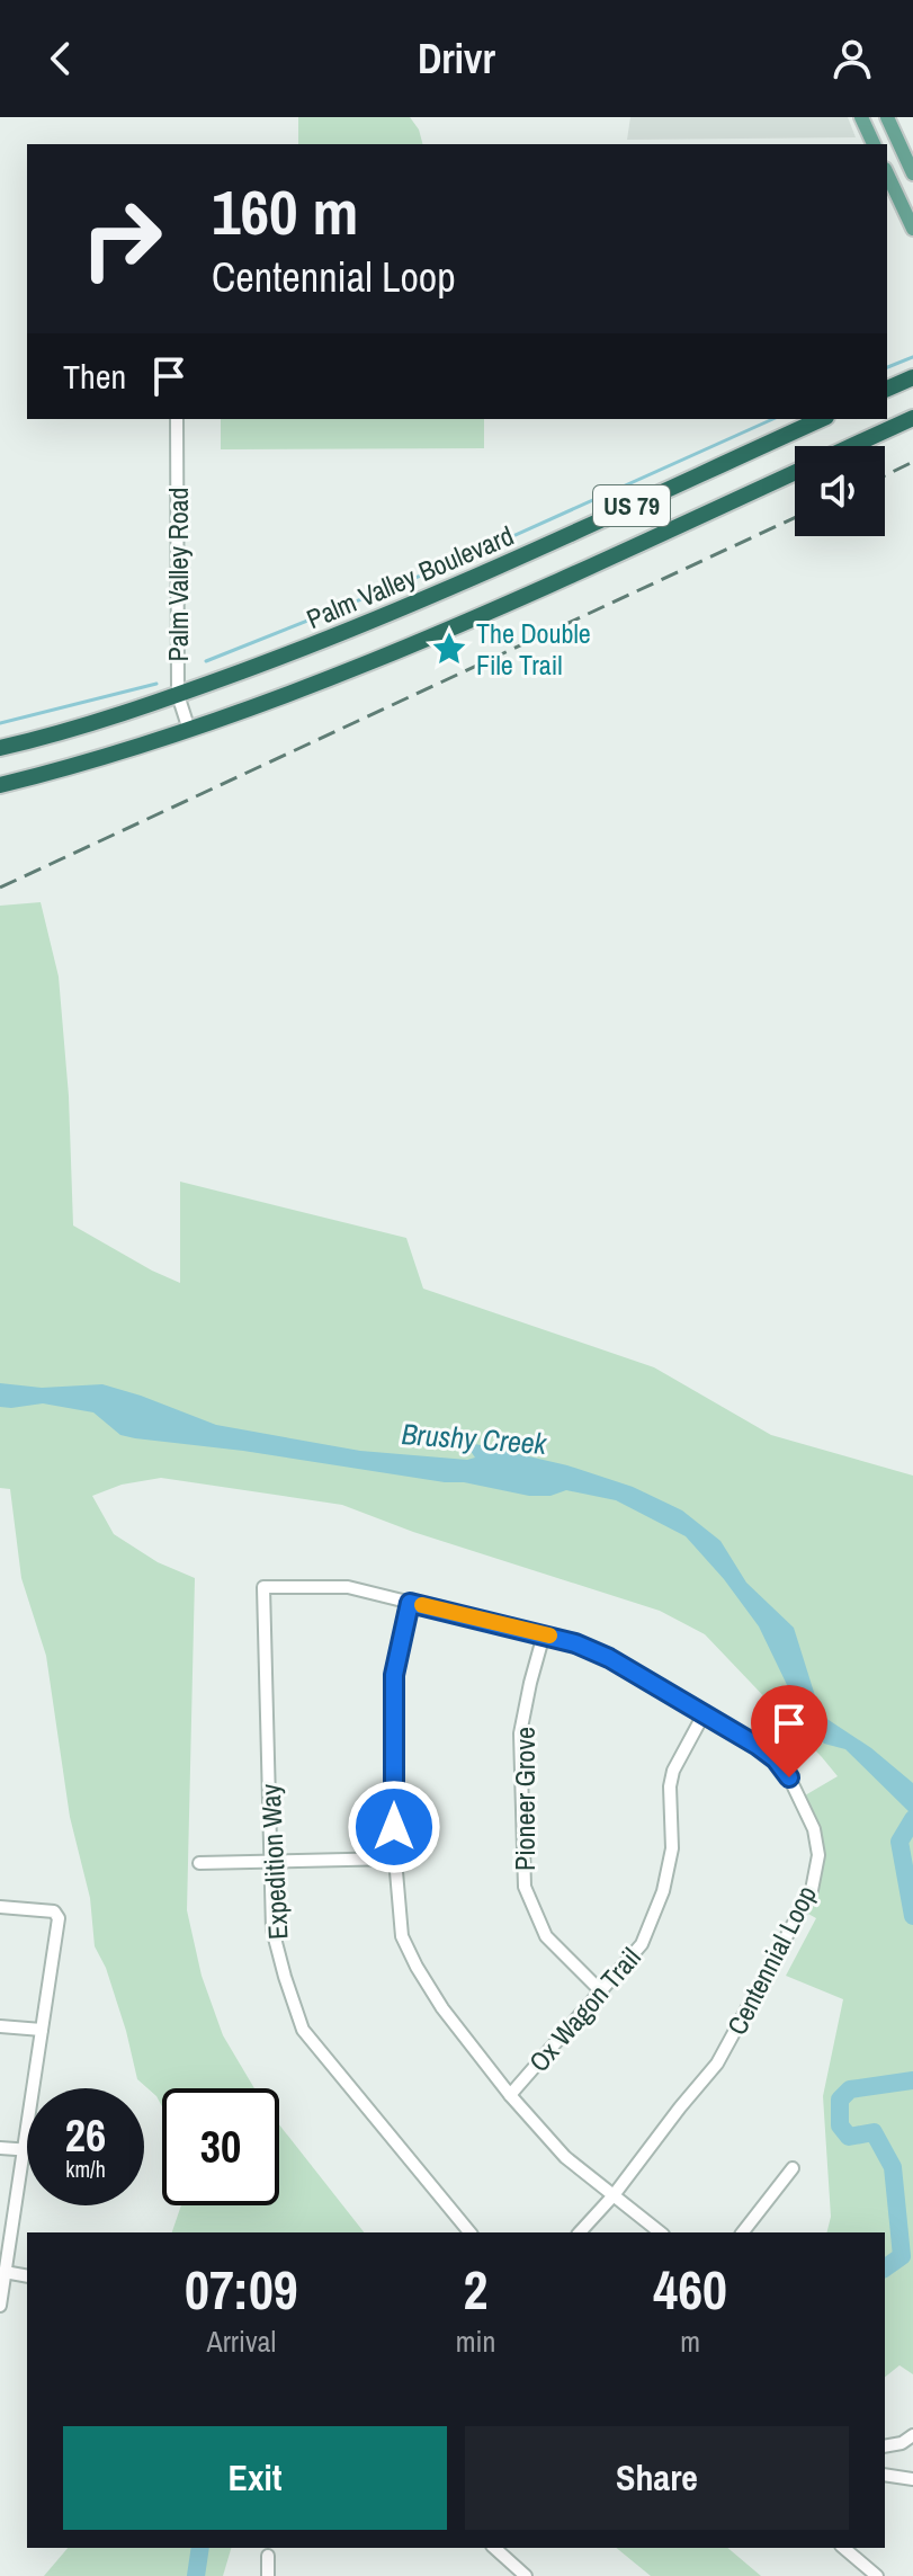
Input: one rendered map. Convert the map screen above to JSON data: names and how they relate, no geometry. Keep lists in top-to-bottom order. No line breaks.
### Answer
{"streets":{"highway":["US 79","Palm Valley Boulevard"],"street":["Palm Valley Road","Pioneer Grove","Expedition Way","Centennial Loop","Ox Wagon Trail"]},"crossings":[["US 79","Palm Valley Road"],["Palm Valley Road","Palm Valley Boulevard"],["Pioneer Grove","Centennial Loop"],["Pioneer Grove","Ox Wagon Trail"],["Expedition Way","Centennial Loop"],["Centennial Loop","Ox Wagon Trail"]],"water":["Brushy Creek"],"places":{"place":["The Double File Trail"]},"page":{"header":"Drivr","turn":["160 m","Centennial Loop"],"then":"Then","speed":"26 km/h","limit":"30","eta":["07:09","Arrival","2","min","460","m"],"buttons":["Exit","Share"]}}
